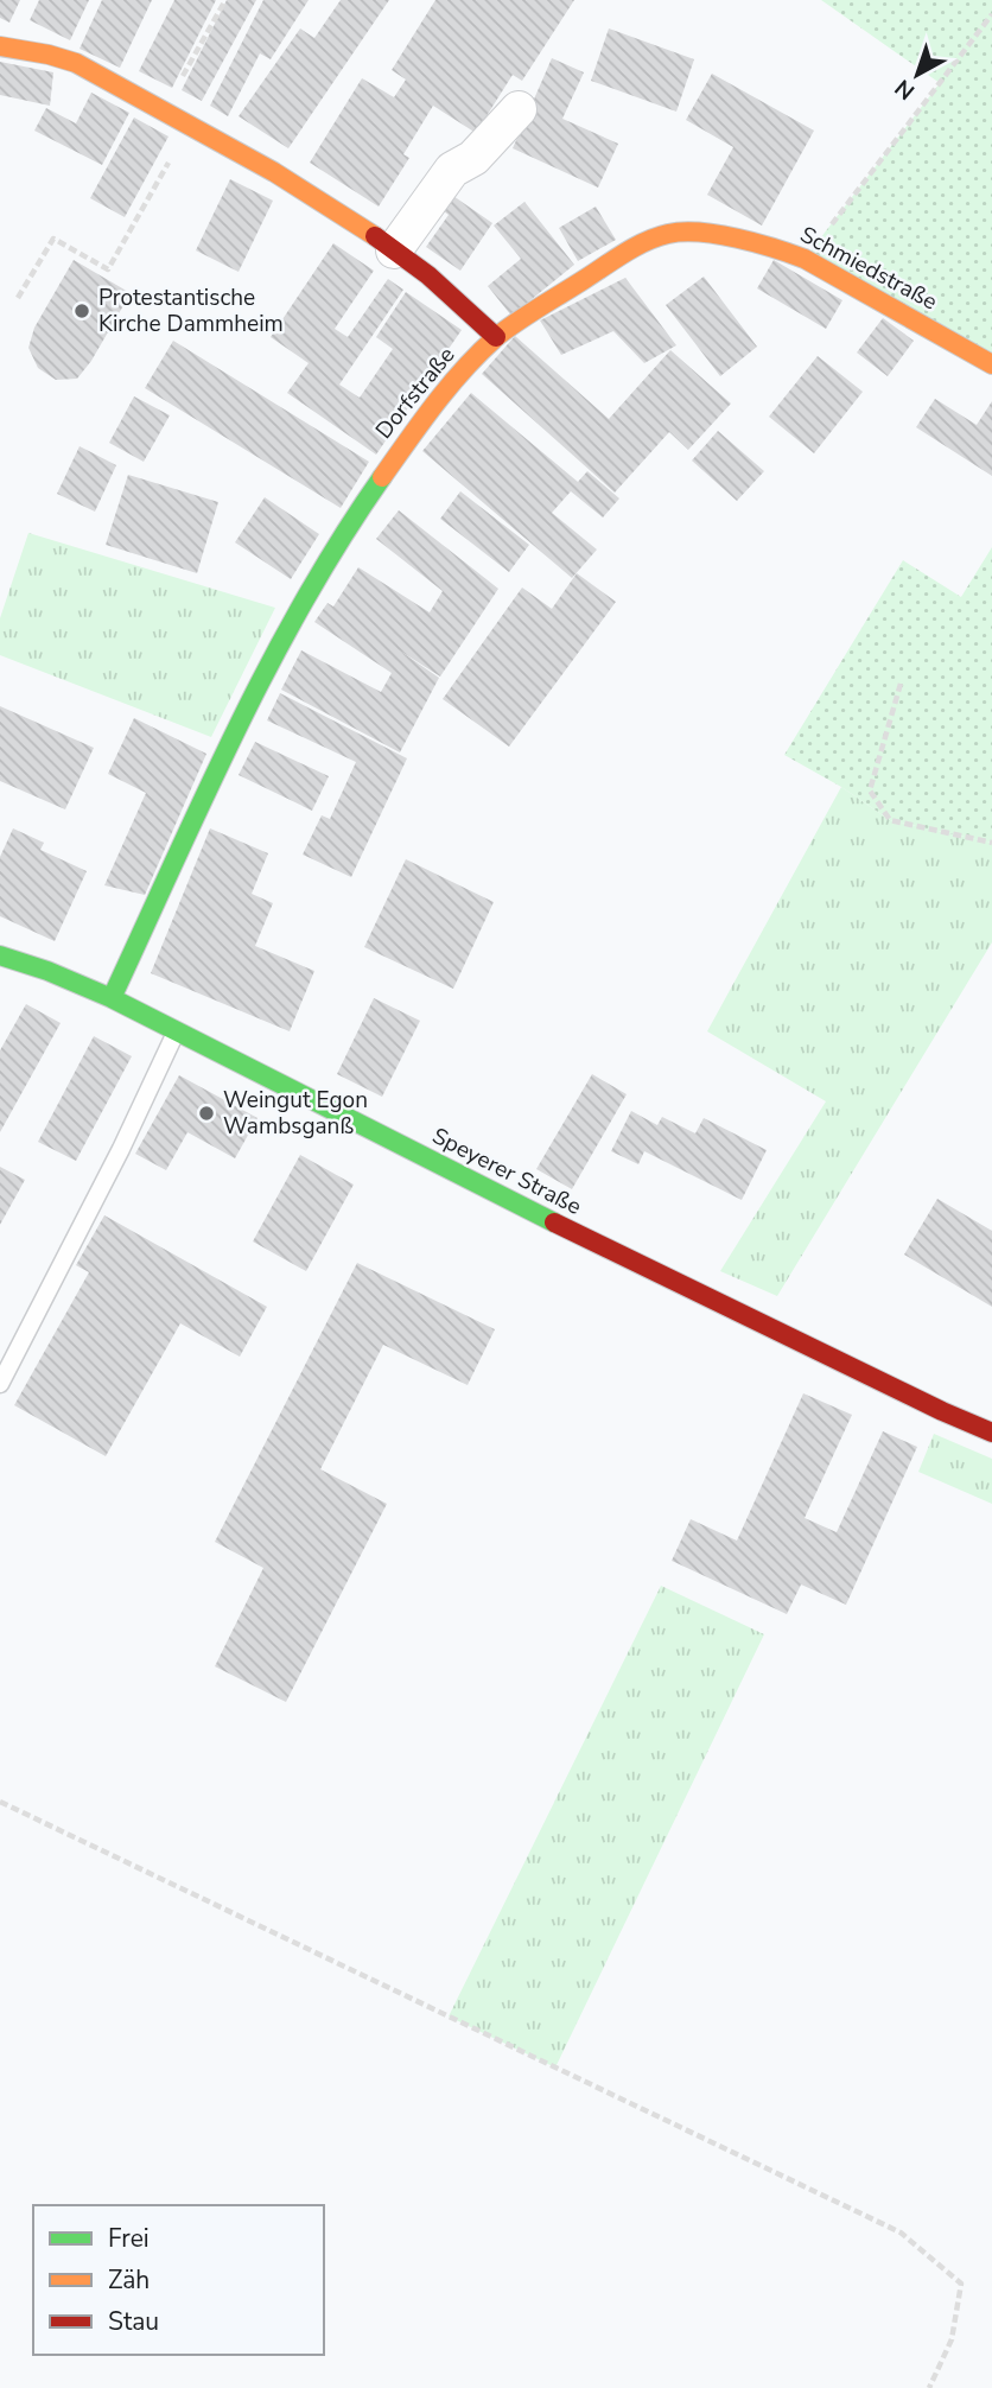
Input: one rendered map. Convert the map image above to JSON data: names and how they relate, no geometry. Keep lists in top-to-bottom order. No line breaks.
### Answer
{"streets":{"street":["Schmiedstraße","Dorfstraße","Speyerer Straße"]},"crossings":[["Schmiedstraße","Dorfstraße"],["Dorfstraße","Speyerer Straße"]],"places":["Protestantische Kirche Dammheim","Weingut Egon Wambsganß"],"legend":["Frei","Zäh","Stau"],"north":"bottom left"}
